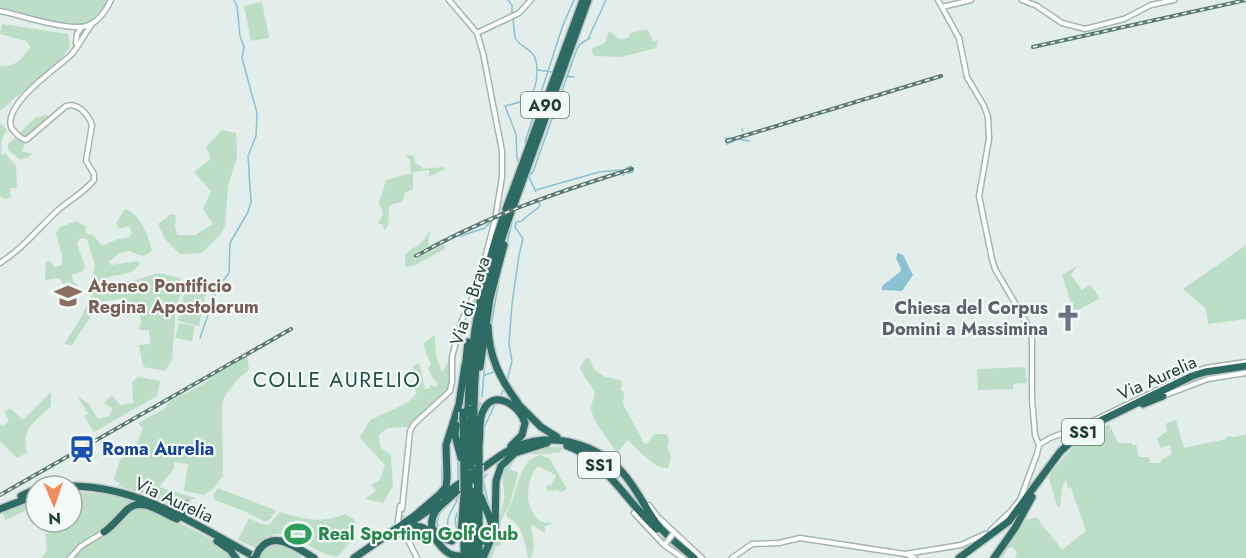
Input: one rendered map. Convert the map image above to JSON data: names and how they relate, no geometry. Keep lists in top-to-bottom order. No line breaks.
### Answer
{"streets":{"highway":["A90","Via Aurelia","SS1"],"street":["Via di Brava"]},"crossings":[["A90","Via di Brava"],["A90","SS1"],["Via di Brava","SS1"]],"districts":["COLLE AURELIO"],"places":{"school or university":["Ateneo Pontificio Regina Apostolorum"],"church":["Chiesa del Corpus Domini a Massimina"],"station":["Roma Aurelia"],"sports":["Real Sporting Golf Club"]},"north":"bottom"}
